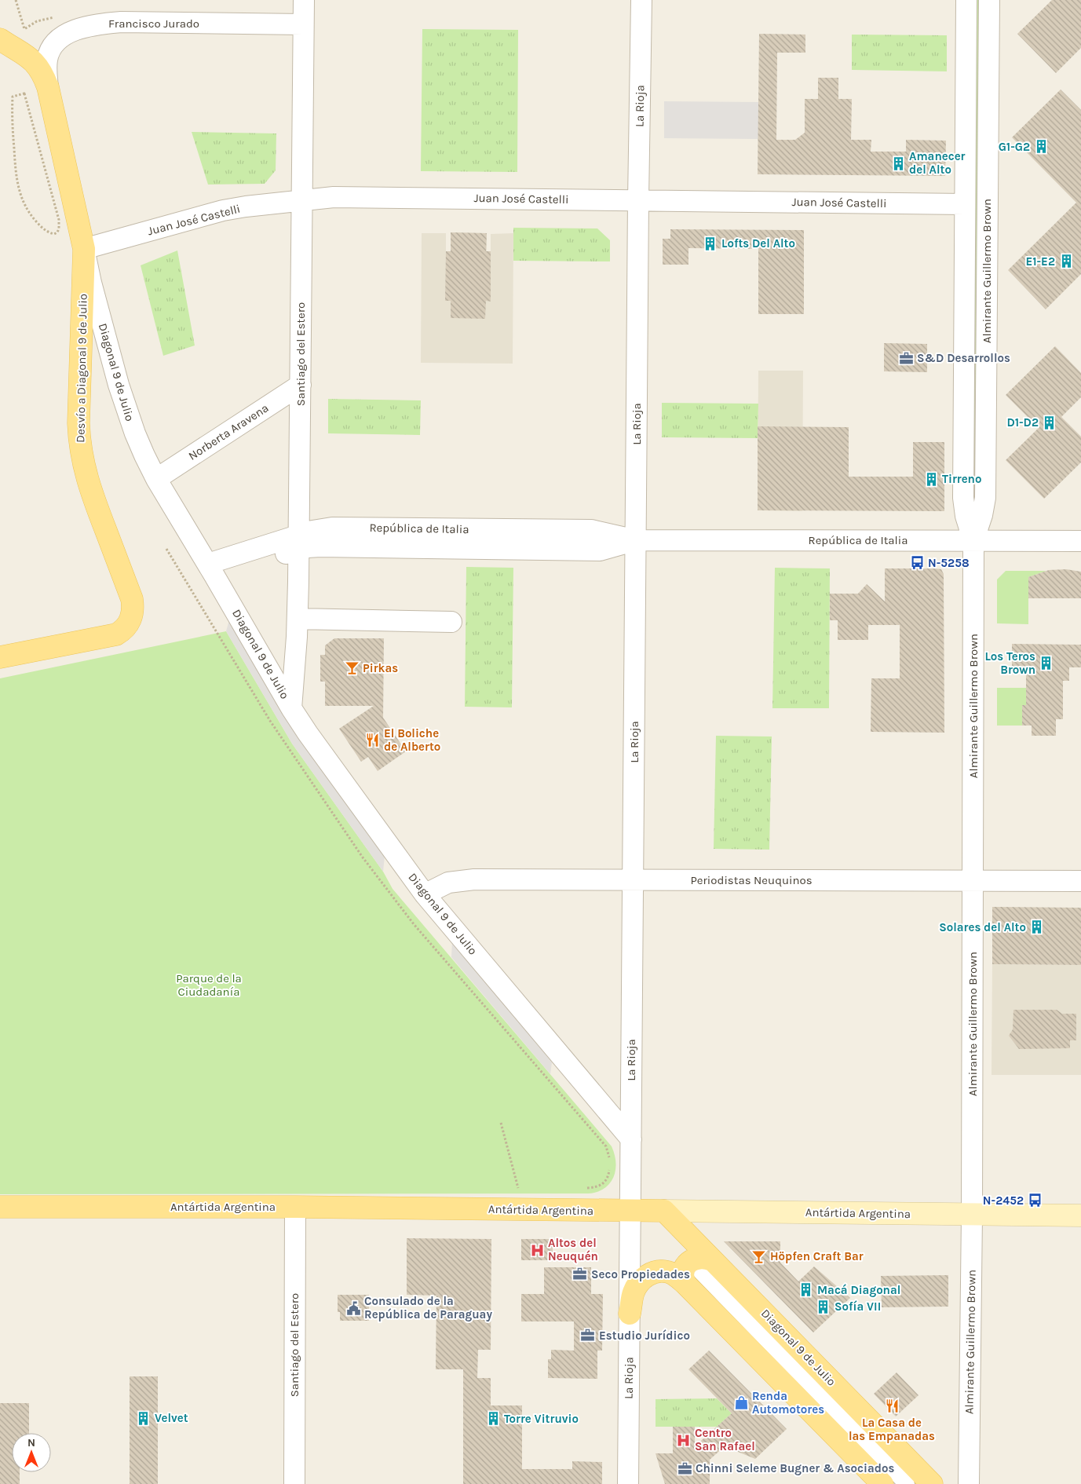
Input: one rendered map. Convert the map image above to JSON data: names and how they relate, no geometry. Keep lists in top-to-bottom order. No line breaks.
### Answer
{"streets":{"main road":["Desvío a Diagonal 9 de Julio","Diagonal 9 de Julio","Antártida Argentina"],"street":["Francisco Jurado","La Rioja","Juan José Castelli","Almirante Guillermo Brown","Santiago del Estero","Norberta Aravena","República de Italia","Periodistas Neuquinos"]},"crossings":[["Francisco Jurado","Santiago del Estero"],["Francisco Jurado","Diagonal 9 de Julio"],["La Rioja","Juan José Castelli"],["La Rioja","Diagonal 9 de Julio"],["La Rioja","República de Italia"],["La Rioja","Periodistas Neuquinos"],["La Rioja","Antártida Argentina"],["Juan José Castelli","Almirante Guillermo Brown"],["Juan José Castelli","Santiago del Estero"],["Juan José Castelli","Desvío a Diagonal 9 de Julio"],["Juan José Castelli","Diagonal 9 de Julio"],["Almirante Guillermo Brown","República de Italia"],["Almirante Guillermo Brown","Periodistas Neuquinos"],["Almirante Guillermo Brown","Antártida Argentina"],["Santiago del Estero","Diagonal 9 de Julio"],["Santiago del Estero","Norberta Aravena"],["Santiago del Estero","República de Italia"],["Santiago del Estero","Antártida Argentina"],["Desvío a Diagonal 9 de Julio","Diagonal 9 de Julio"],["Diagonal 9 de Julio","Norberta Aravena"],["Diagonal 9 de Julio","República de Italia"],["Diagonal 9 de Julio","Periodistas Neuquinos"],["Diagonal 9 de Julio","Antártida Argentina"]],"parks":["Parque de la Ciudadanía"],"places":{"building":["G1-G2","Amanecer del Alto","Lofts Del Alto","E1-E2","D1-D2","Tirreno","Los Teros Brown","Solares del Alto","Macá Diagonal","Sofía VII","Velvet","Torre Vitruvio"],"office":["S&D Desarrollos","Seco Propiedades","Estudio Jurídico","Chinni Seleme Bugner & Asociados"],"bus stop":["N-5258","N-2452"],"bar":["Pirkas","Höpfen Craft Bar"],"restaurant":["El Boliche de Alberto","La Casa de las Empanadas"],"hospital":["Altos del Neuquén","Centro San Rafael"],"public building":["Consulado de la República de Paraguay"],"shop":["Renda Automotores"]},"north":"top"}
